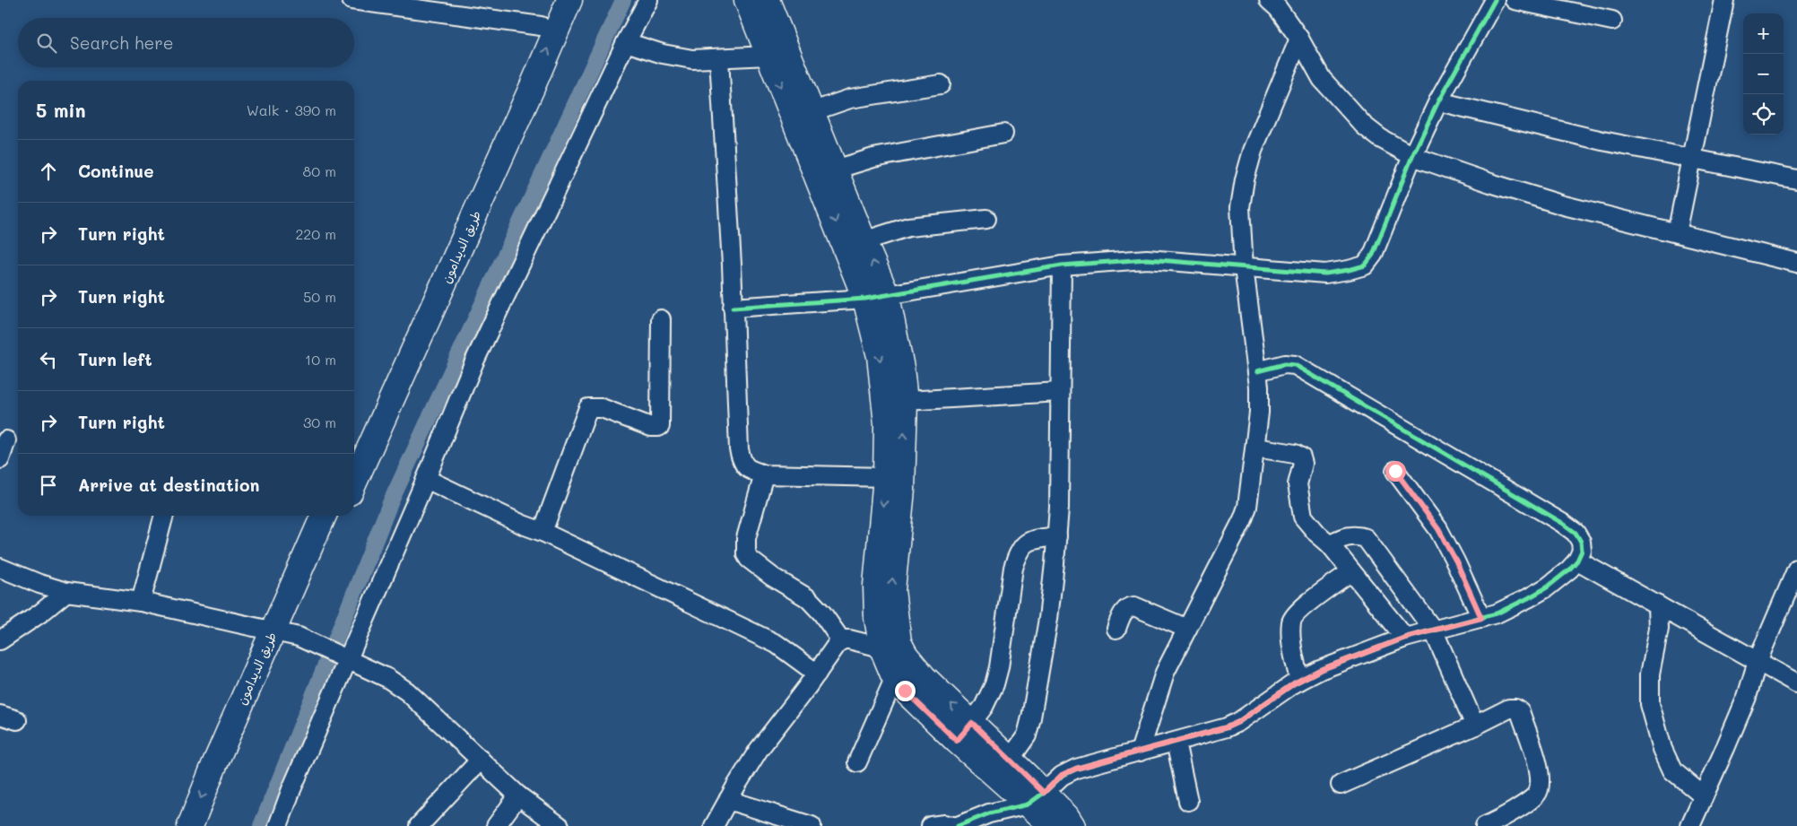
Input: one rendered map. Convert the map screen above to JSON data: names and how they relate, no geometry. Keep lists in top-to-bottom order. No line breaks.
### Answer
{"streets":{"street":["طريق الديدامون"]},"page":{"map_buttons":["+","−"],"search":"Search here","heading":["5 min","Walk · 390 m"],"list":[["Continue","80 m"],["Turn right","220 m"],["Turn right","50 m"],["Turn left","10 m"],["Turn right","30 m"],"Arrive at destination"]}}
